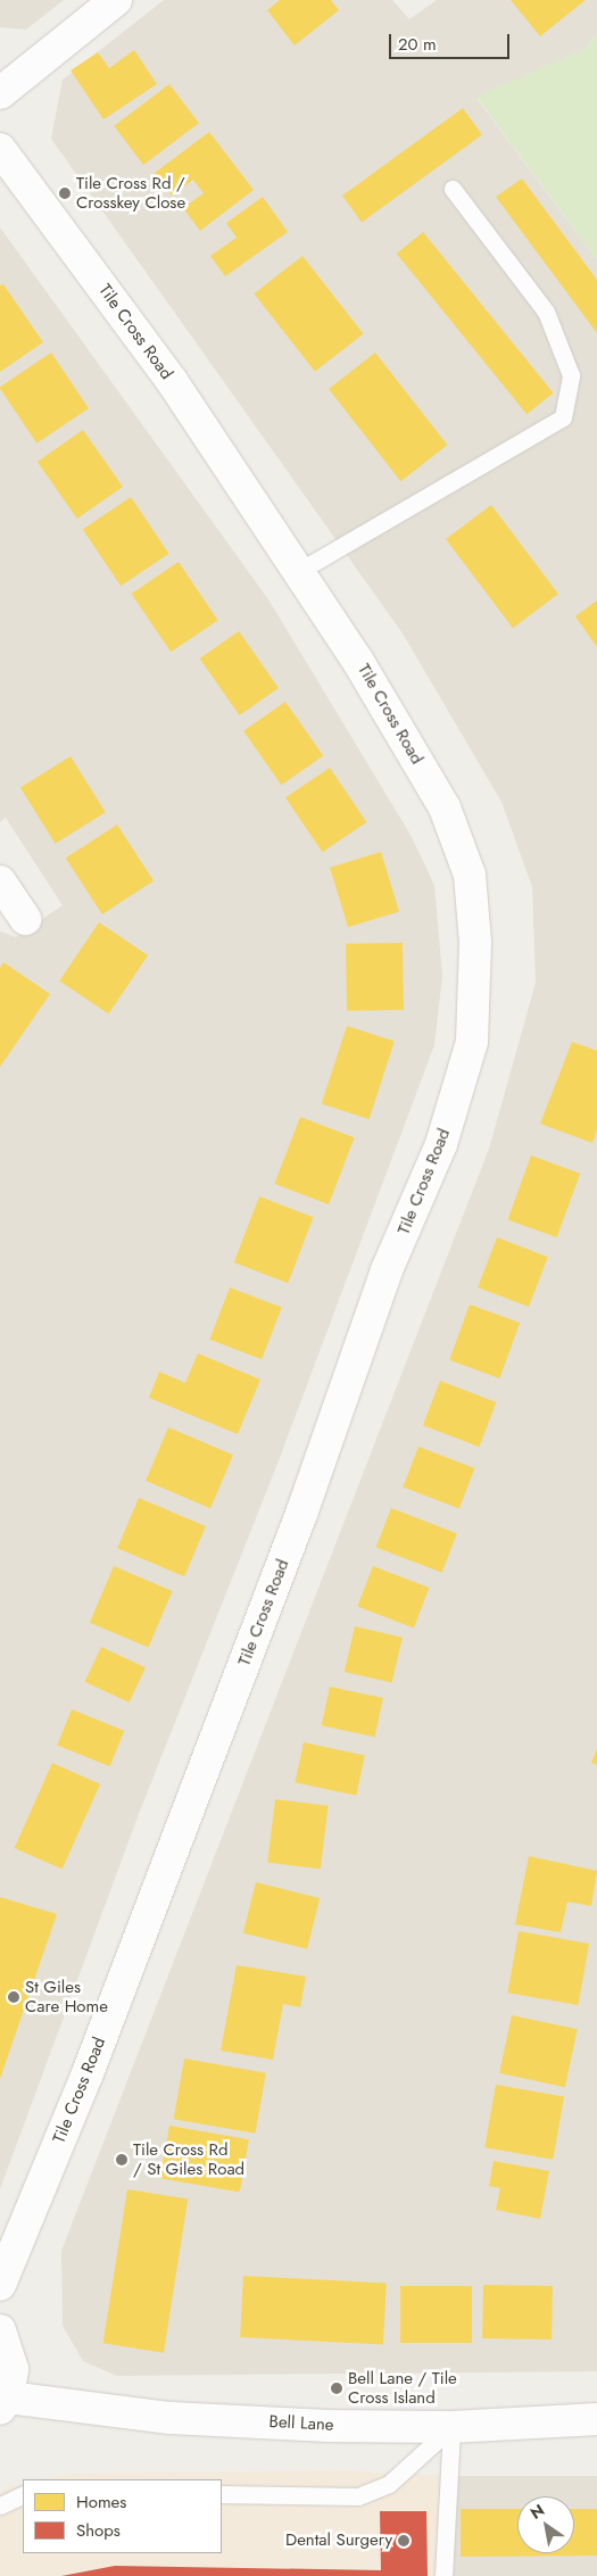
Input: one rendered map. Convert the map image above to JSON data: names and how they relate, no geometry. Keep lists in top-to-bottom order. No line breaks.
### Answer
{"streets":{"street":["Tile Cross Road","Bell Lane"]},"places":["Tile Cross Rd / Crosskey Close","St Giles Care Home","Tile Cross Rd / St Giles Road","Bell Lane / Tile Cross Island","Dental Surgery"],"legend":["Homes","Shops"],"scale_bar":"20 m","north":"top left"}
